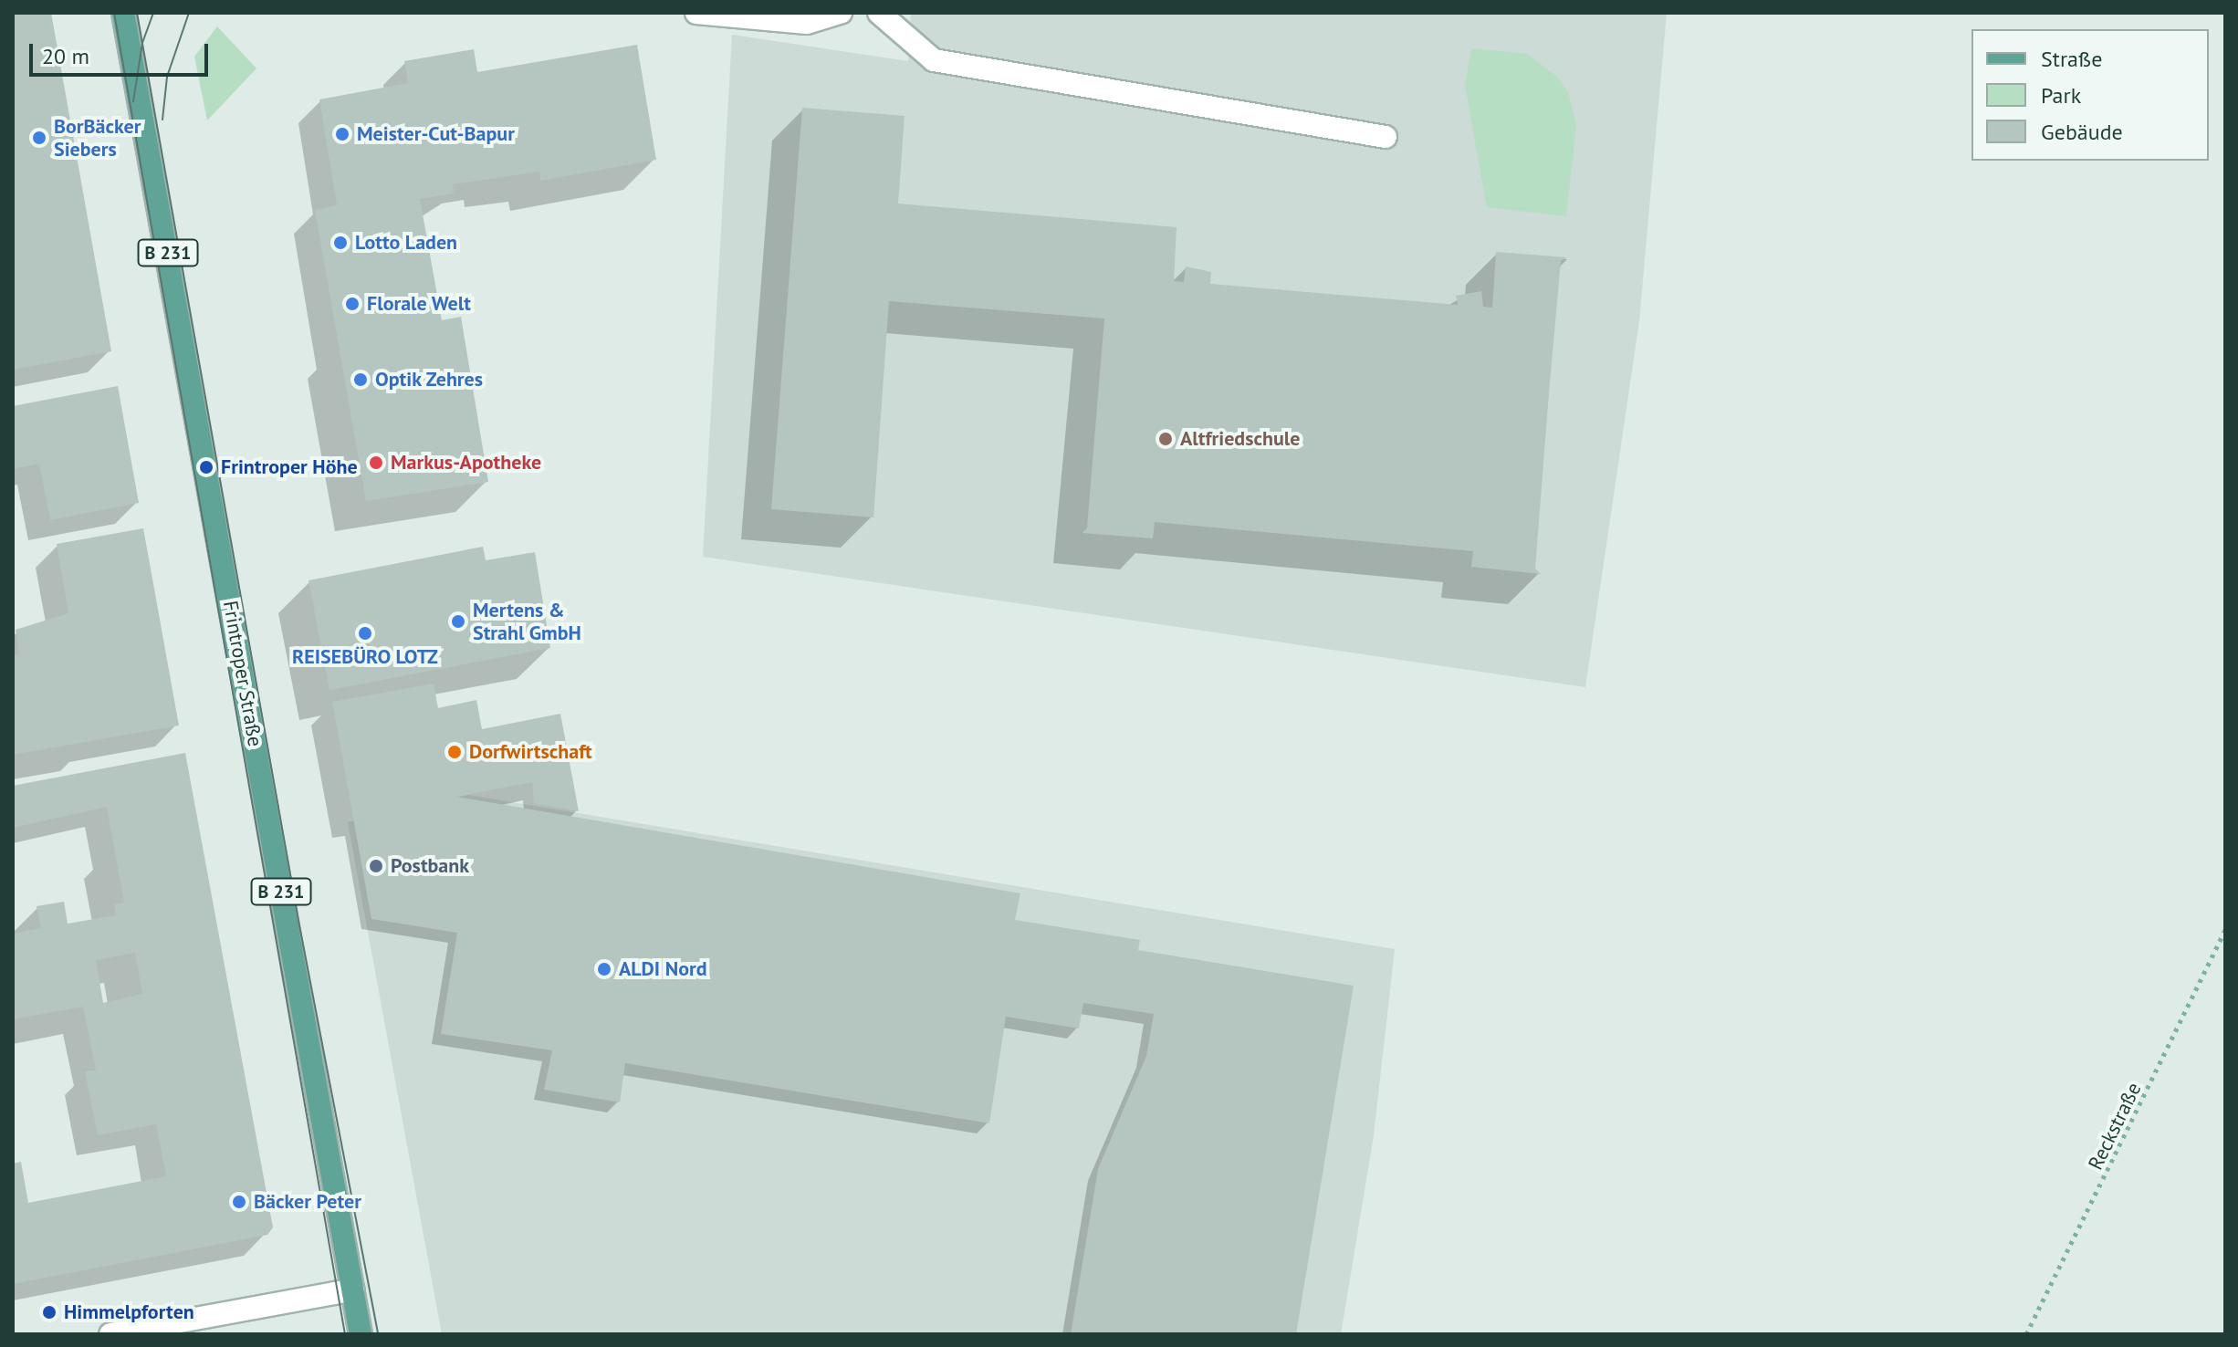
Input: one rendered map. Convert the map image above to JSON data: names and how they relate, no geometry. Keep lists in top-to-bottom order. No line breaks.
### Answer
{"streets":{"main road":["B 231","Frintroper Straße"],"path":["Reckstraße"]},"places":["Meister-Cut-Bapur","BorBäcker Siebers","Lotto Laden","Florale Welt","Optik Zehres","Altfriedschule","Markus-Apotheke","Frintroper Höhe","Mertens & Strahl GmbH","REISEBÜRO LOTZ","Dorfwirtschaft","Postbank","ALDI Nord","Bäcker Peter","Himmelpforten"],"legend":["Straße","Park","Gebäude"],"scale_bar":"20 m"}
